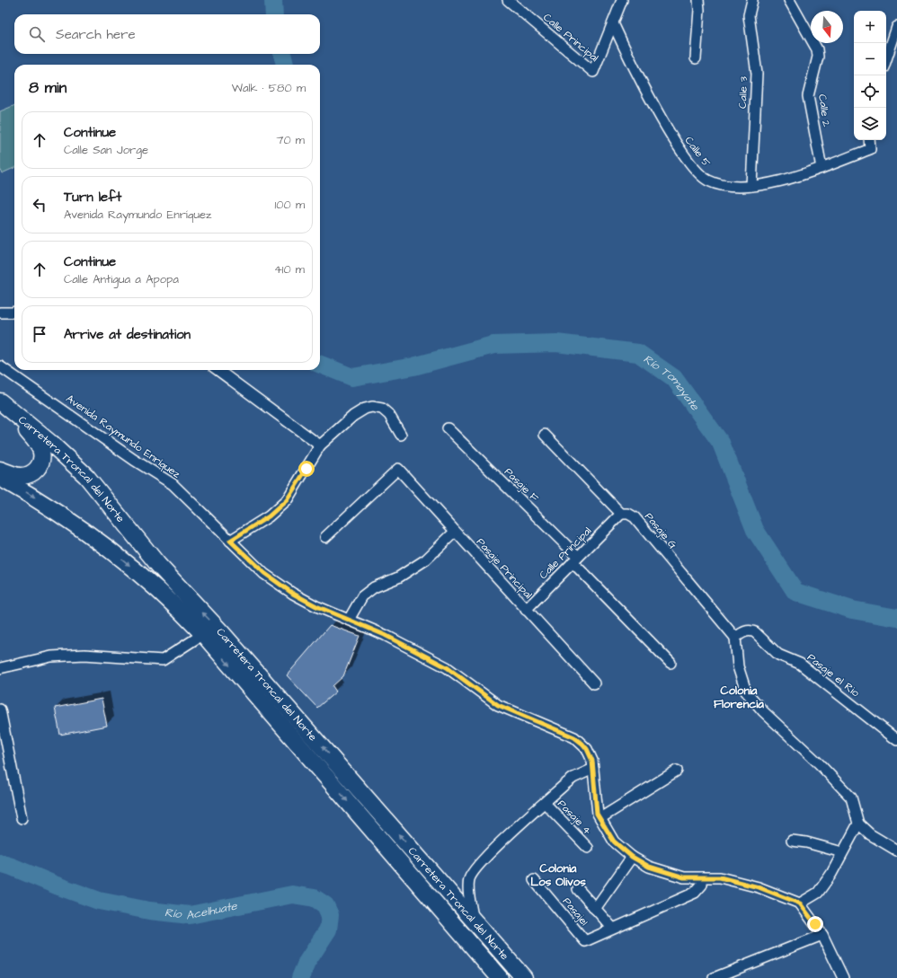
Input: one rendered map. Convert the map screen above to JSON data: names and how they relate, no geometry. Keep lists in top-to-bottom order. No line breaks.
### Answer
{"streets":{"main road":["Carretera Troncal del Norte"],"street":["Calle Principal","Calle 3","Calle 2","Calle 5","Avenida Raymundo Enríquez","Pasaje F","Pasaje G","Pasaje Principal","Pasaje el Rio","Pasaje 4","Pasaje1"]},"crossings":[["Calle Principal","Calle 5"],["Calle Principal","Pasaje F"],["Calle Principal","Pasaje G"],["Calle Principal","Pasaje Principal"],["Calle 3","Calle 5"],["Calle 2","Calle 5"],["Pasaje G","Pasaje el Rio"]],"districts":["Colonia Florencia","Colonia Los Olivos"],"water":["Río Tomayate","Río Acelhuate"],"north":"bottom","page":{"map_buttons":["+","−"],"search":"Search here","heading":["8 min","Walk · 580 m"],"list":[["Continue","Calle San Jorge","70 m"],["Turn left","Avenida Raymundo Enríquez","100 m"],["Continue","Calle Antigua a Apopa","410 m"],"Arrive at destination"]}}
